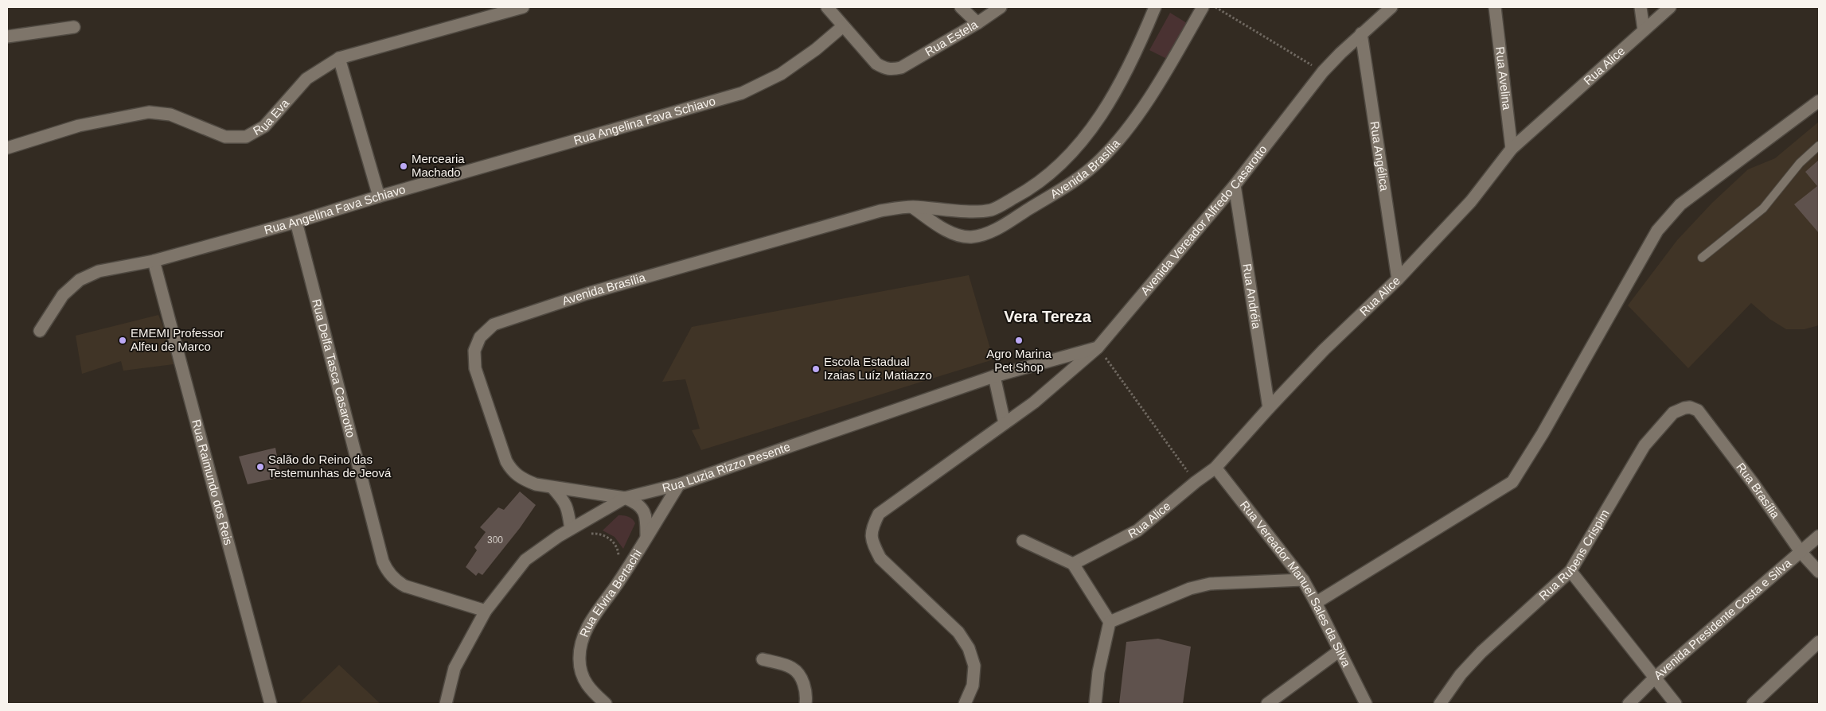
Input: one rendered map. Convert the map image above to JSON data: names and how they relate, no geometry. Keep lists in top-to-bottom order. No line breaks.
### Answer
{"streets":{"street":["Rua Estela","Rua Alice","Rua Avelina","Rua Eva","Rua Angelina Fava Schiavo","Rua Angélica","Avenida Brasília","Avenida Vereador Alfredo Casarotto","Rua Andréia","Rua Delfa Tasca Casarotto","Rua Luzia Rizzo Pesente","Rua Raimundo dos Reis","Rua Brasília","Rua Rubens Crispim","Rua Vereador Manuel Sales da Silva","Rua Elvira Bertachi","Avenida Presidente Costa e Silva"]},"crossings":[["Rua Estela","Rua Angelina Fava Schiavo"],["Rua Alice","Rua Avelina"],["Rua Alice","Rua Angélica"],["Rua Alice","Rua Andréia"],["Rua Alice","Rua Vereador Manuel Sales da Silva"],["Rua Angelina Fava Schiavo","Rua Delfa Tasca Casarotto"],["Rua Angelina Fava Schiavo","Rua Raimundo dos Reis"],["Rua Angélica","Avenida Vereador Alfredo Casarotto"],["Avenida Brasília","Rua Luzia Rizzo Pesente"],["Avenida Vereador Alfredo Casarotto","Rua Andréia"],["Avenida Vereador Alfredo Casarotto","Rua Luzia Rizzo Pesente"],["Rua Delfa Tasca Casarotto","Rua Luzia Rizzo Pesente"],["Rua Luzia Rizzo Pesente","Rua Elvira Bertachi"],["Rua Brasília","Rua Rubens Crispim"],["Rua Brasília","Avenida Presidente Costa e Silva"]],"districts":["Vera Tereza"],"places":["Mercearia Machado","EMEMI Professor Alfeu de Marco","Agro Marina Pet Shop","Escola Estadual Izaias Luíz Matiazzo","Salão do Reino das Testemunhas de Jeová"],"house_numbers":["300"]}
